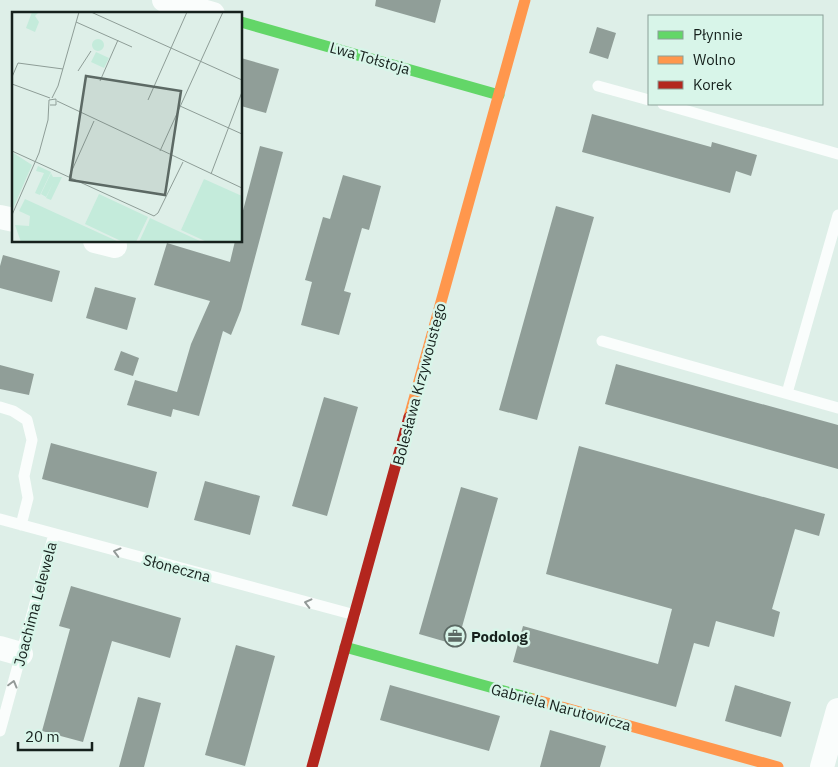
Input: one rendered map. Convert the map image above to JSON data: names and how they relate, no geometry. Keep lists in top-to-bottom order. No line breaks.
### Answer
{"streets":{"street":["Lwa Tołstoja","Bolesława Krzywoustego","Gabriela Narutowicza"],"lane":["Słoneczna","Joachima Lelewela"]},"crossings":[["Lwa Tołstoja","Bolesława Krzywoustego"],["Bolesława Krzywoustego","Słoneczna"],["Bolesława Krzywoustego","Gabriela Narutowicza"],["Słoneczna","Joachima Lelewela"]],"one_way":["Słoneczna","Joachima Lelewela"],"places":{"office":["Podolog"]},"legend":["Płynnie","Wolno","Korek"],"scale_bar":"20 m"}
